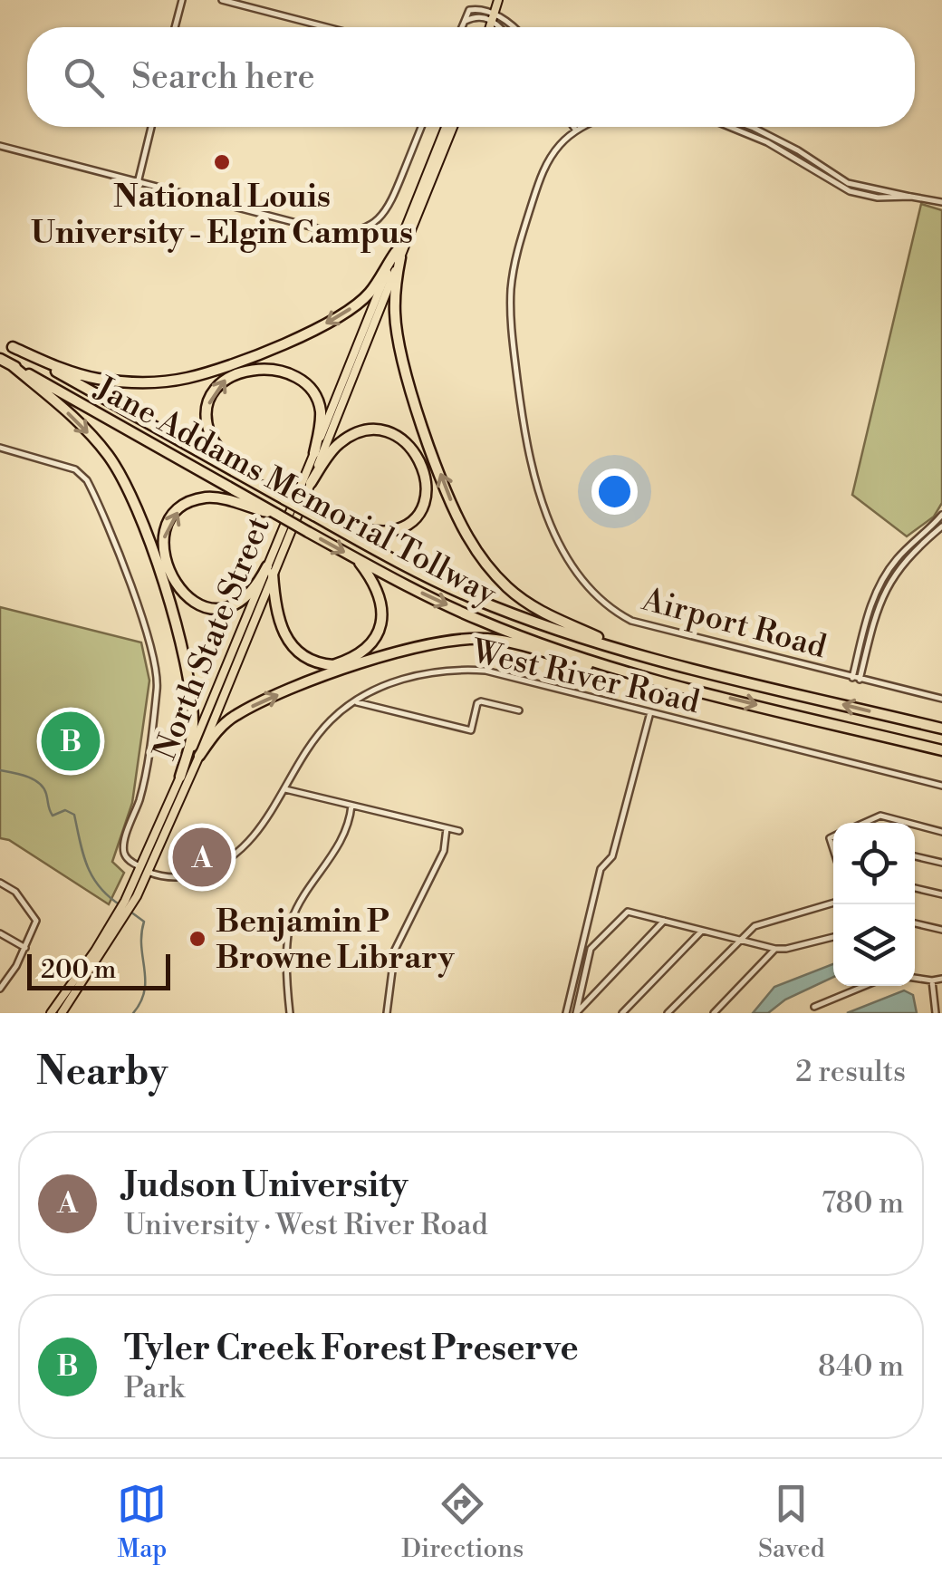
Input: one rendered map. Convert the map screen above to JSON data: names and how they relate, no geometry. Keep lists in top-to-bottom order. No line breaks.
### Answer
{"streets":{"highway":["Jane Addams Memorial Tollway"],"main road":["North State Street"],"street":["Airport Road","West River Road"]},"crossings":[["North State Street","West River Road"]],"places":["National Louis University - Elgin Campus","Benjamin P Browne Library"],"scale_bar":"200 m","page":{"search":"Search here","pins":["B","A"],"scale":"200 m","heading":["Nearby","2 results"],"list":[{"mark":"A","name":"Judson University","note":"University · West River Road","value":"780 m"},{"mark":"B","name":"Tyler Creek Forest Preserve","note":"Park","value":"840 m"}],"nav":["Map","Directions","Saved"]}}
